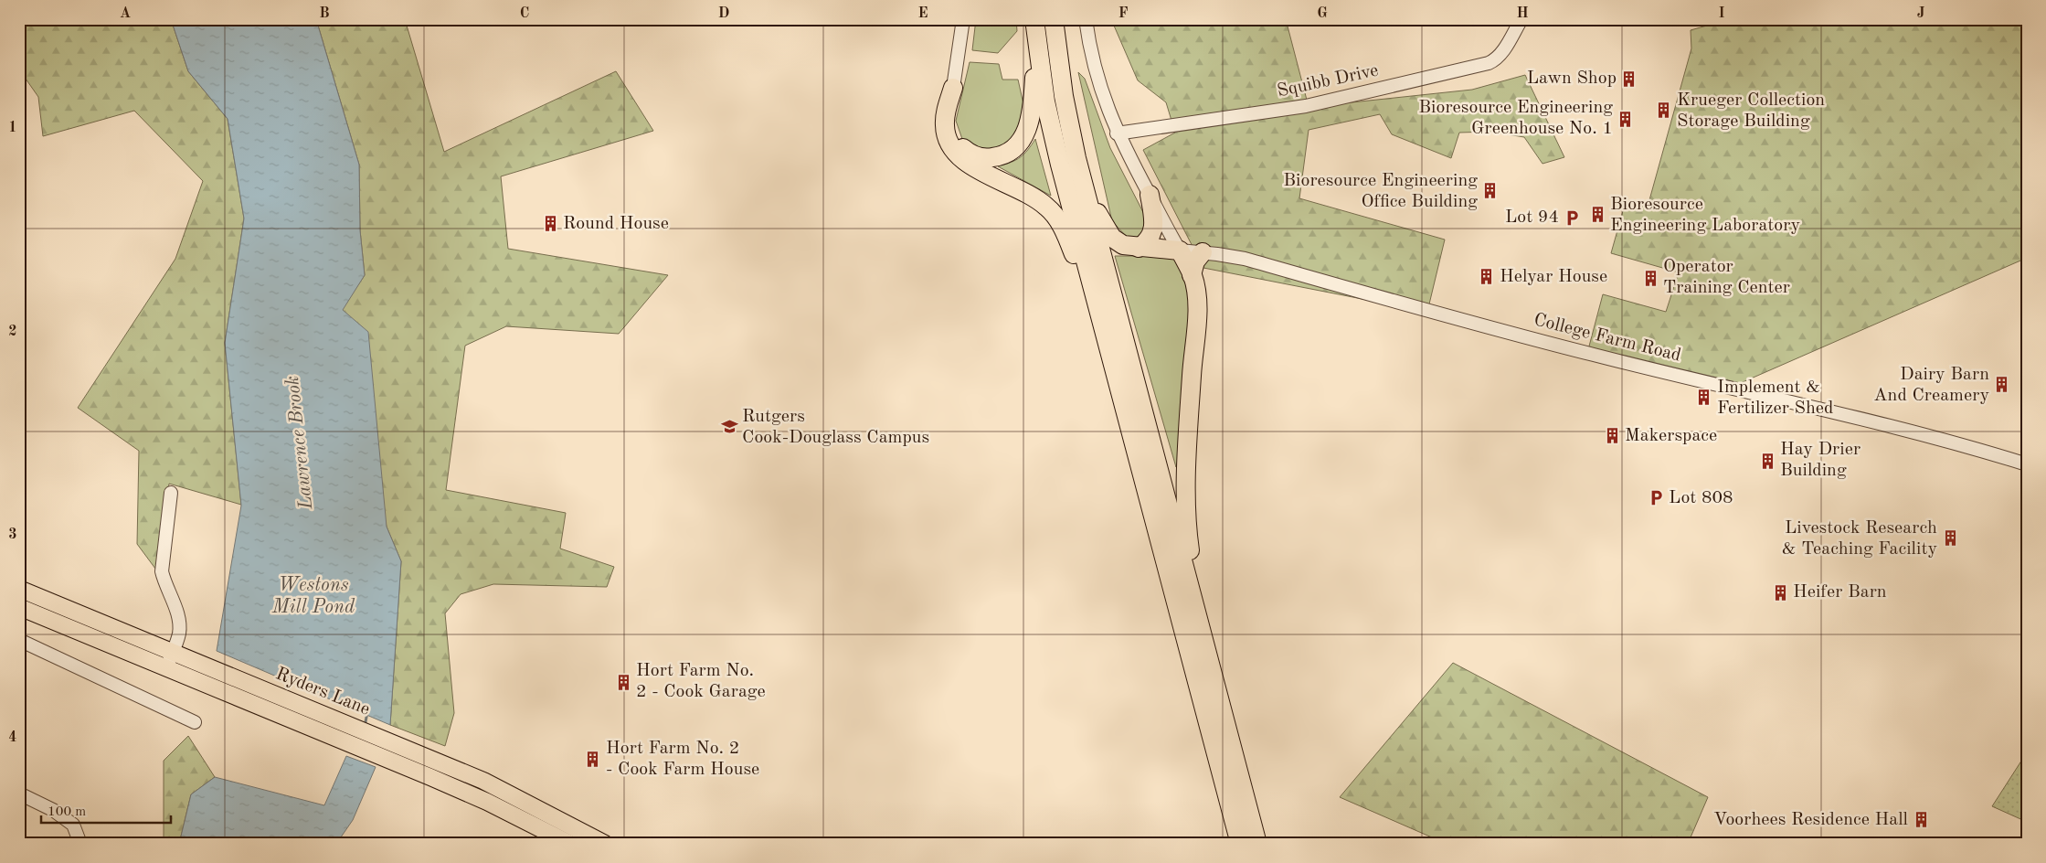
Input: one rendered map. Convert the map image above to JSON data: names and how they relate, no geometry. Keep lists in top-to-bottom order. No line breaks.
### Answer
{"streets":{"main road":["Ryders Lane"],"street":["Squibb Drive","College Farm Road"]},"water":["Lawrence Brook","Westons Mill Pond"],"places":{"building":["Lawn Shop","Krueger Collection Storage Building","Bioresource Engineering Greenhouse No. 1","Bioresource Engineering Office Building","Bioresource Engineering Laboratory","Round House","Helyar House","Operator Training Center","Dairy Barn And Creamery","Implement & Fertilizer Shed","Makerspace","Hay Drier Building","Livestock Research & Teaching Facility","Heifer Barn","Hort Farm No. 2 - Cook Garage","Hort Farm No. 2 - Cook Farm House","Voorhees Residence Hall"],"parking":["Lot 94","Lot 808"],"school or university":["Rutgers Cook-Douglass Campus"]},"scale_bar":"100 m","grid":{"columns":["A","B","C","D","E","F","G","H","I","J"],"rows":["1","2","3","4"]}}
